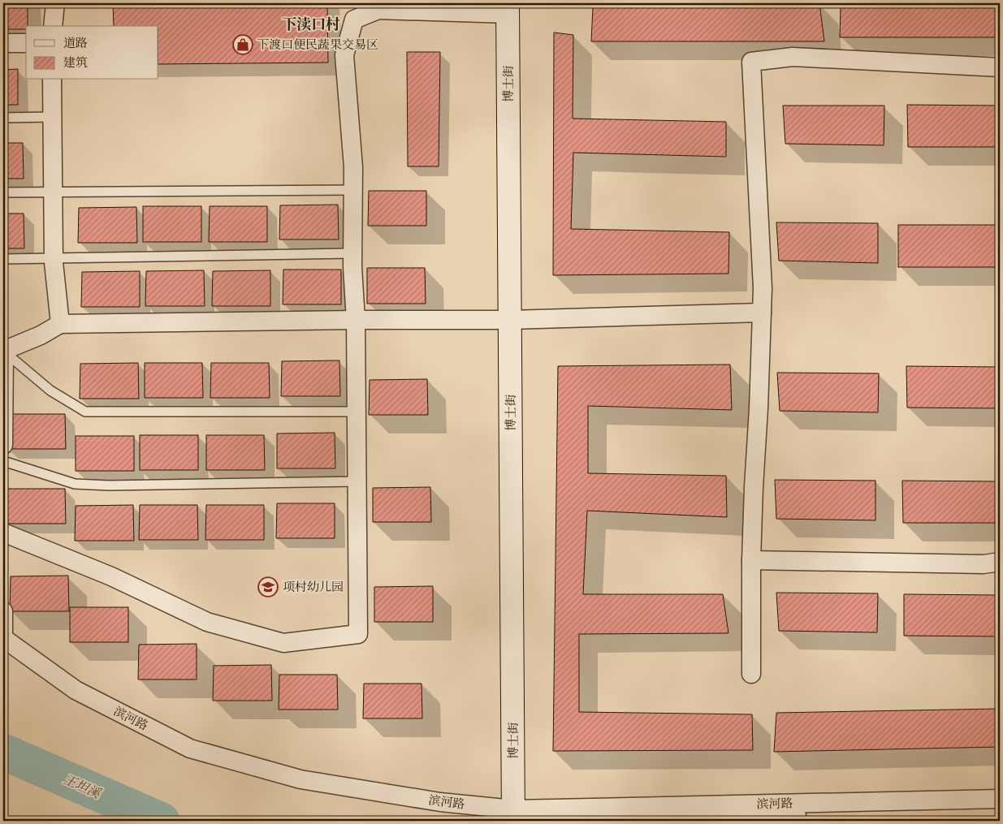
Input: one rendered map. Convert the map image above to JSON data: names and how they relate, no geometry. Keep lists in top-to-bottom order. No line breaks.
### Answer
{"streets":{"street":["博士街","滨河路"]},"crossings":[["博士街","滨河路"]],"districts":["下渎口村"],"water":["王坦溪"],"places":{"shop":["下渡口便民蔬果交易区"],"school or university":["项村幼儿园"]},"legend":["道路","建筑"]}
